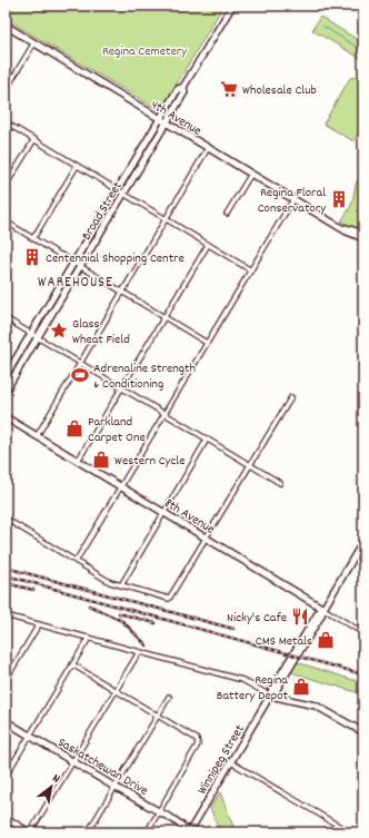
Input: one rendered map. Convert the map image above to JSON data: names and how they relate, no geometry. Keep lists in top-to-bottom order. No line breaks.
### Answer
{"streets":{"main road":["4th Avenue","Broad Street","8th Avenue","Winnipeg Street","Saskatchewan Drive"]},"crossings":[["4th Avenue","Broad Street"],["8th Avenue","Winnipeg Street"],["Winnipeg Street","Saskatchewan Drive"]],"districts":["WAREHOUSE"],"parks":["Regina Cemetery"],"places":{"supermarket":["Wholesale Club"],"building":["Regina Floral Conservatory","Centennial Shopping Centre"],"place":["Glass Wheat Field"],"sports":["Adrenaline Strength & Conditioning"],"shop":["Parkland Carpet One","Western Cycle","CMS Metals","Regina Battery Depot"],"restaurant":["Nicky's Cafe"]},"north":"top right"}
